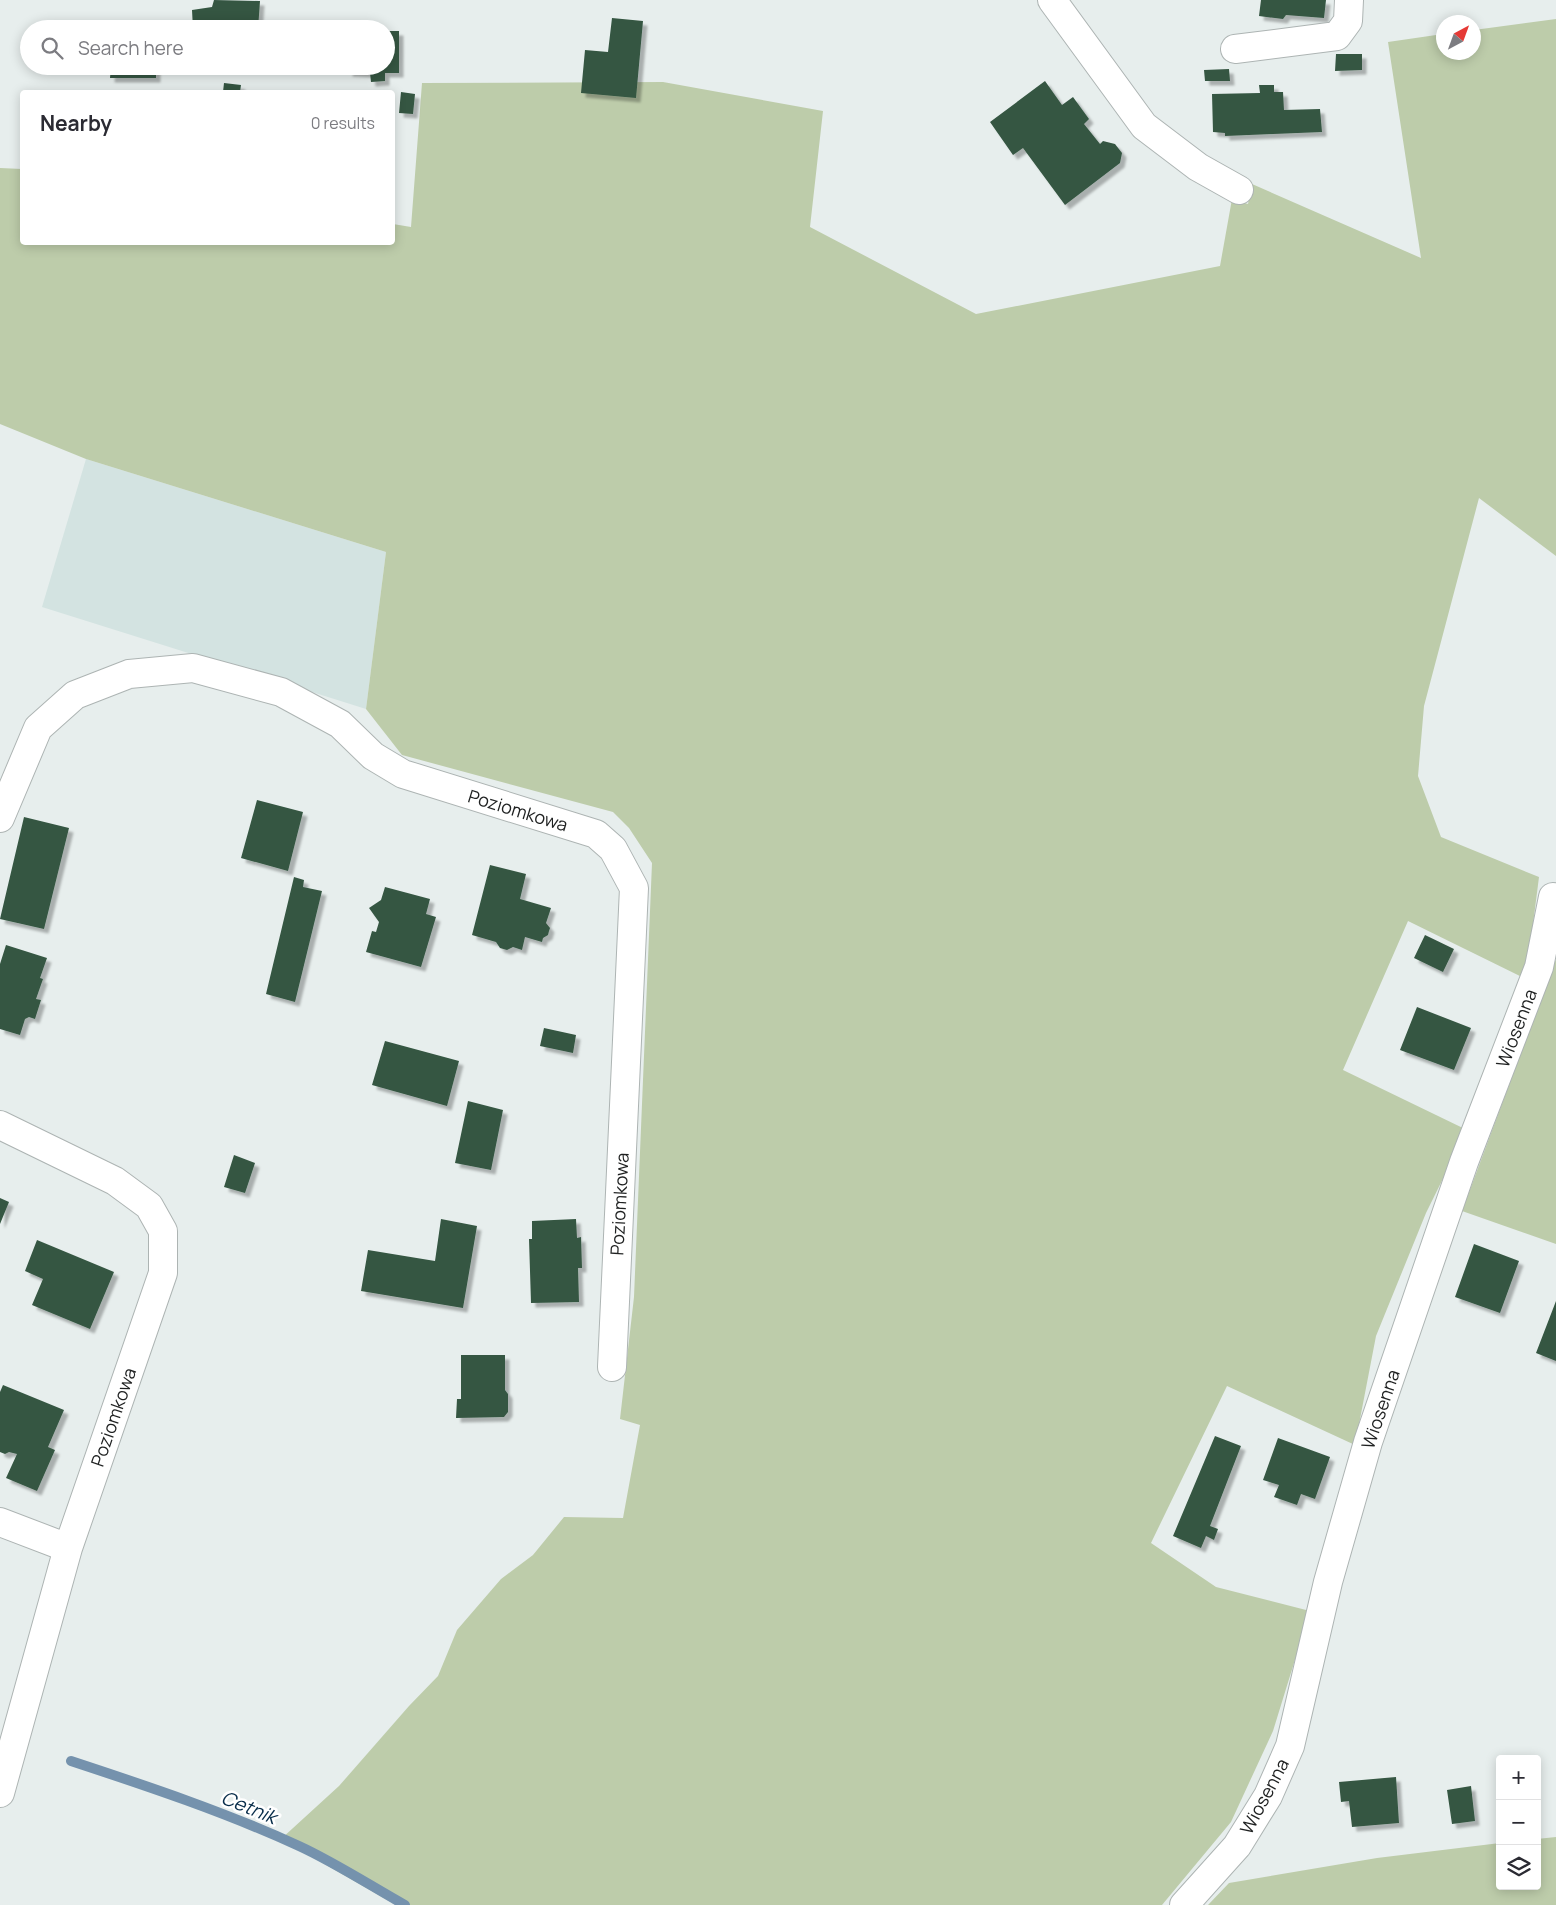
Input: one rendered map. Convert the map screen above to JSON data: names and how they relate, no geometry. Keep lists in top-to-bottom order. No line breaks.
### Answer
{"streets":{"street":["Poziomkowa","Wiosenna"]},"water":["Cetnik"],"north":"top right","page":{"search":"Search here","heading":["Nearby","0 results"],"map_buttons":["+","−"]}}
